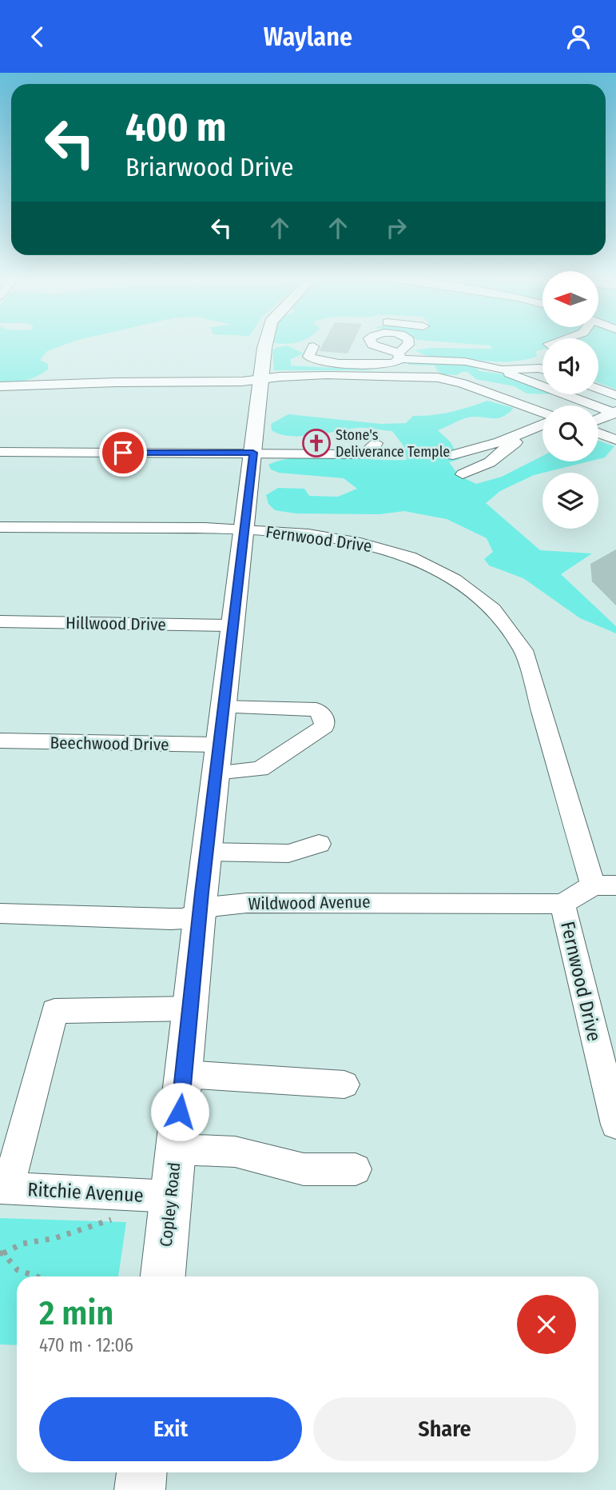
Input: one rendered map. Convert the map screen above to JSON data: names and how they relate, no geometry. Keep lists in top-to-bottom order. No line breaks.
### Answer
{"streets":{"main road":["Copley Road"],"street":["Fernwood Drive","Hillwood Drive","Beechwood Drive","Wildwood Avenue","Ritchie Avenue"]},"crossings":[["Fernwood Drive","Wildwood Avenue"],["Fernwood Drive","Copley Road"],["Hillwood Drive","Copley Road"],["Beechwood Drive","Copley Road"],["Wildwood Avenue","Copley Road"],["Ritchie Avenue","Copley Road"]],"places":{"church":["Stone's Deliverance Temple"]},"north":"left","page":{"header":"Waylane","turn":["400 m","Briarwood Drive"],"heading":["2 min","470 m · 12:06"],"buttons":["Exit","Share"]}}
